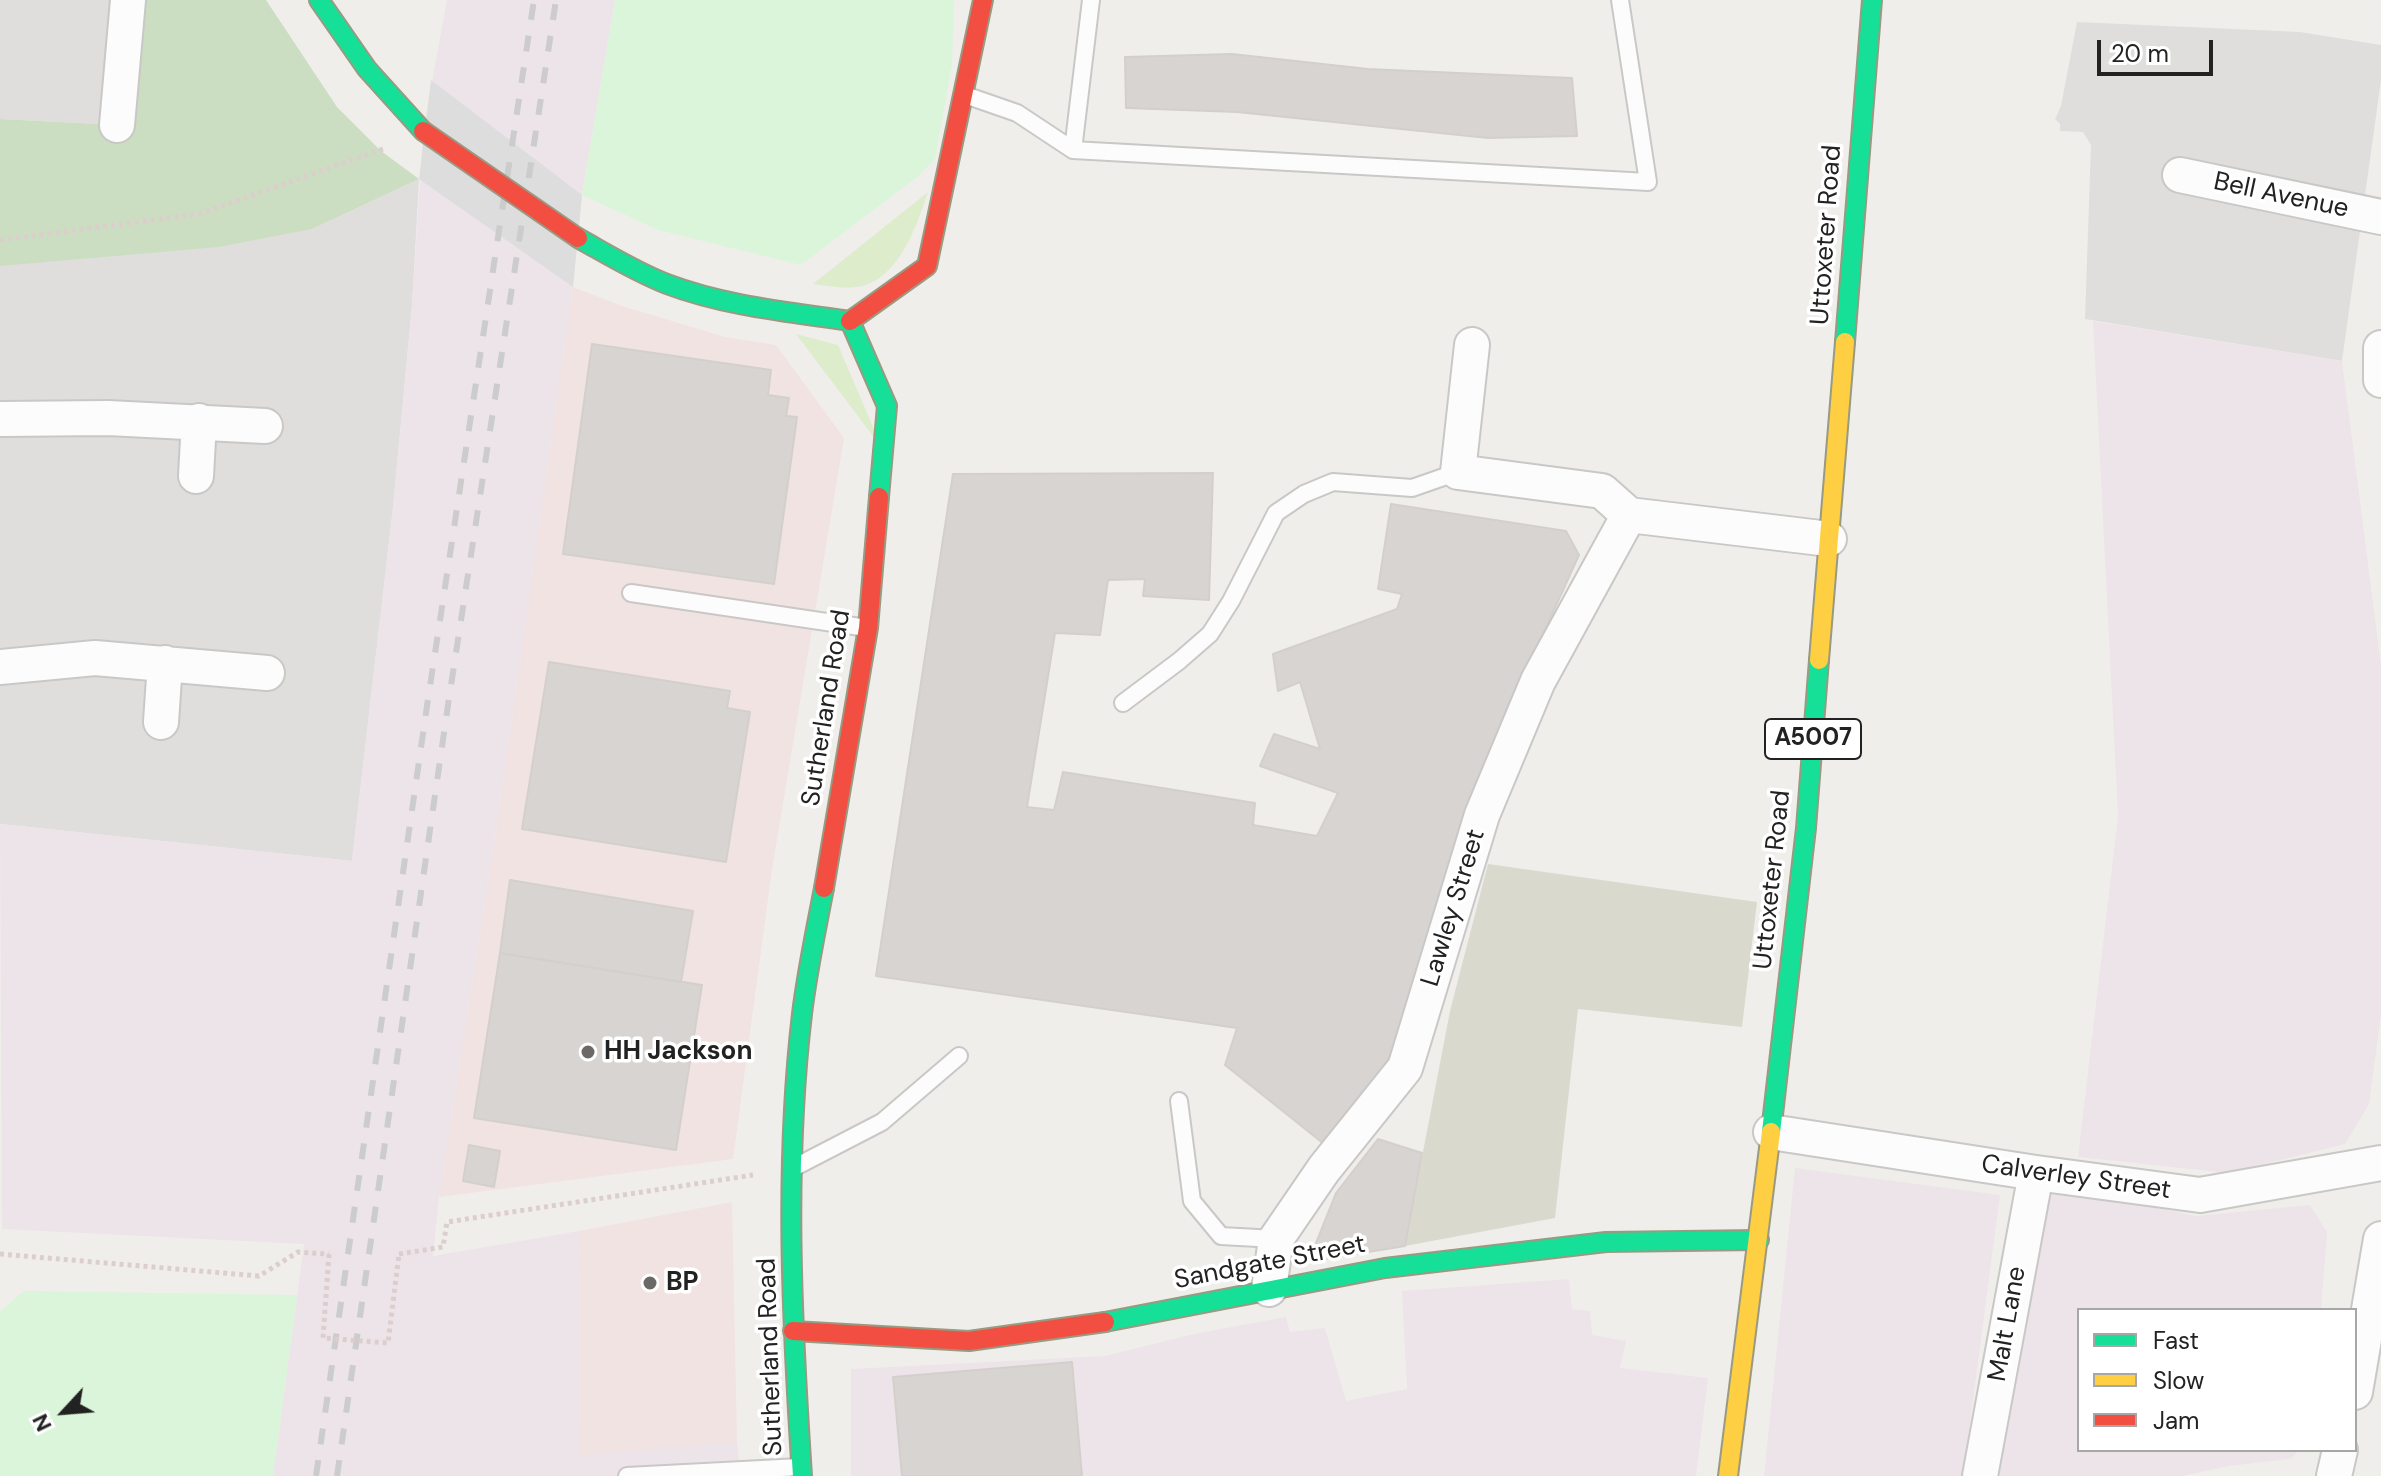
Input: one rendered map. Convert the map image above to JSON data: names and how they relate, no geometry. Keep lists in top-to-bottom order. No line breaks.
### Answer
{"streets":{"street":["Bell Avenue","Uttoxeter Road","Sutherland Road","A5007","Lawley Street","Calverley Street","Sandgate Street","Malt Lane"]},"crossings":[["Uttoxeter Road","Calverley Street"],["Uttoxeter Road","Sandgate Street"],["Sutherland Road","Sandgate Street"],["Lawley Street","Sandgate Street"],["Calverley Street","Malt Lane"]],"places":["HH Jackson","BP"],"legend":["Fast","Slow","Jam"],"scale_bar":"20 m","north":"bottom left"}
